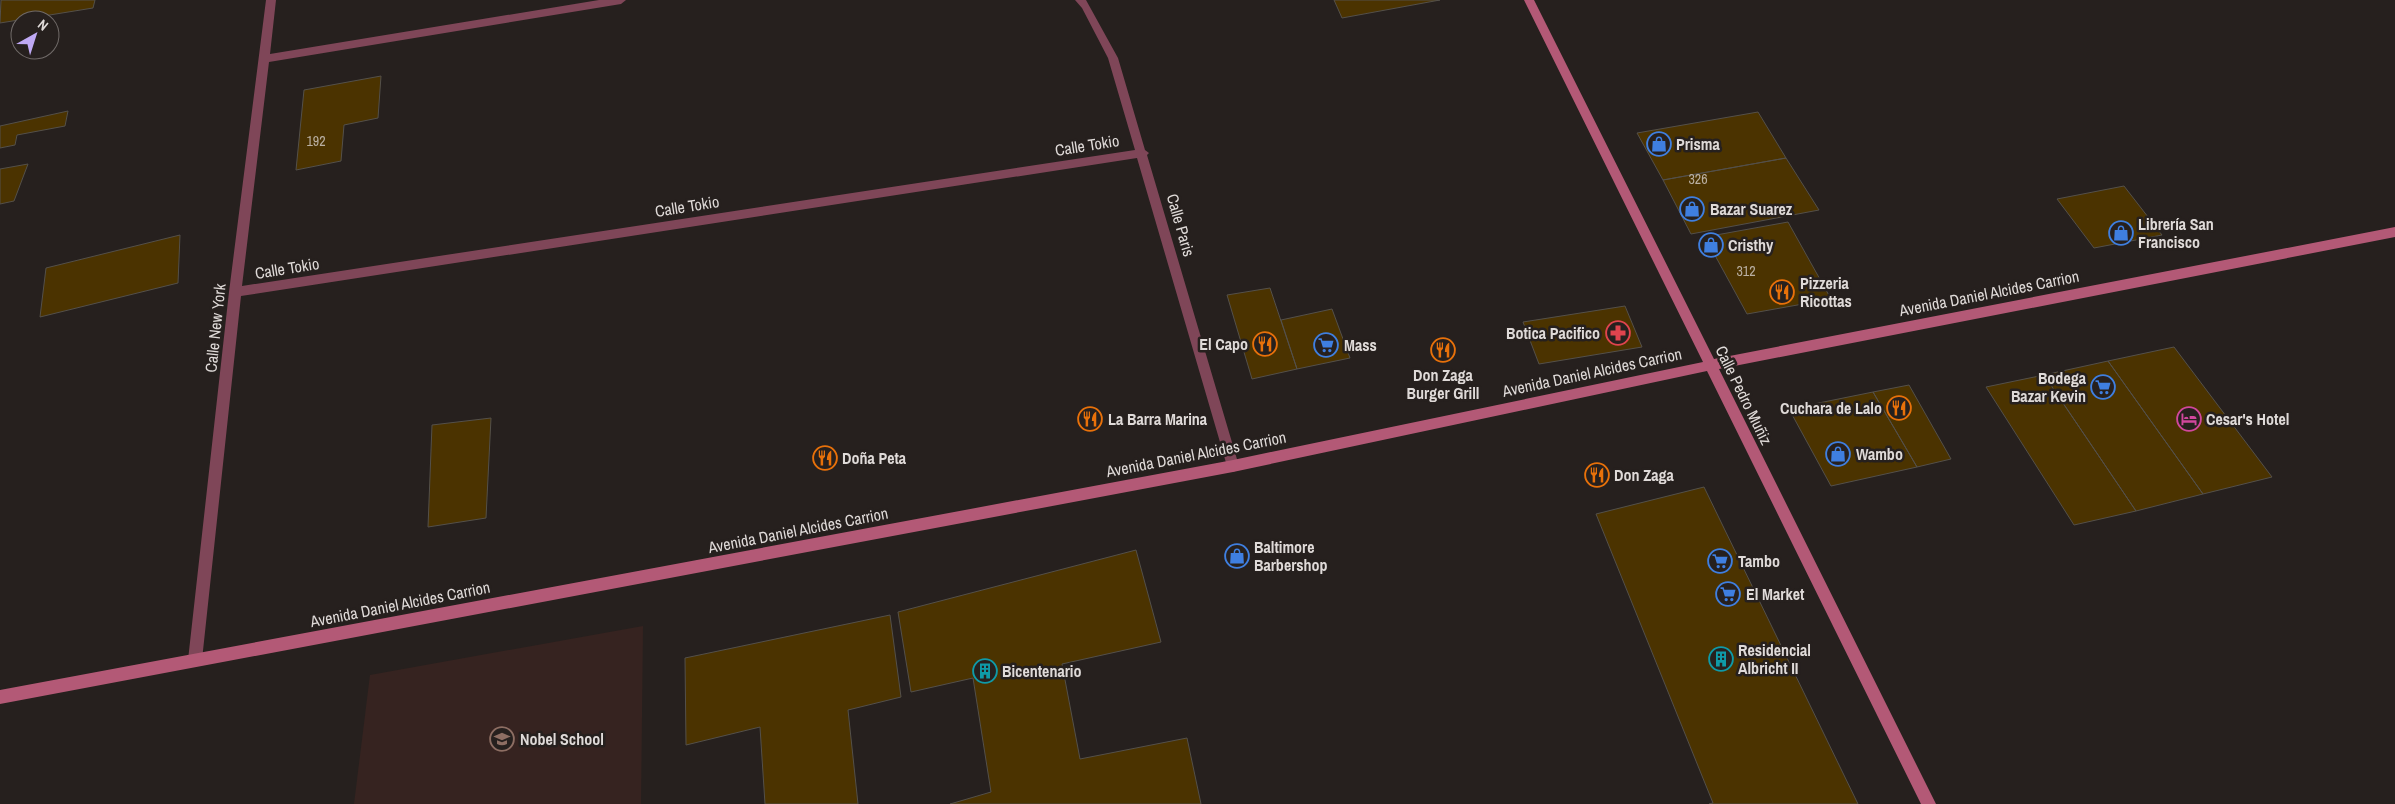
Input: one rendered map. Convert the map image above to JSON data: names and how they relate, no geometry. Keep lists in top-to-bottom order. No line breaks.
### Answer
{"streets":{"street":["Calle Tokio","Calle Paris","Avenida Daniel Alcides Carrion","Calle New York","Calle Pedro Muñiz"]},"crossings":[["Calle Tokio","Calle Paris"],["Calle Tokio","Calle New York"],["Calle Paris","Avenida Daniel Alcides Carrion"],["Avenida Daniel Alcides Carrion","Calle New York"],["Avenida Daniel Alcides Carrion","Calle Pedro Muñiz"]],"places":{"shop":["Prisma","Bazar Suarez","Librería San Francisco","Cristhy","Wambo","Baltimore Barbershop"],"restaurant":["Pizzeria Ricottas","El Capo","Don Zaga Burger Grill","Cuchara de Lalo","La Barra Marina","Doña Peta","Don Zaga"],"pharmacy":["Botica Pacifico"],"supermarket":["Mass","Bodega Bazar Kevin","Tambo","El Market"],"hotel":["Cesar's Hotel"],"building":["Residencial Albricht II","Bicentenario"],"school or university":["Nobel School"]},"house_numbers":["192","326","312"],"north":"top right"}
